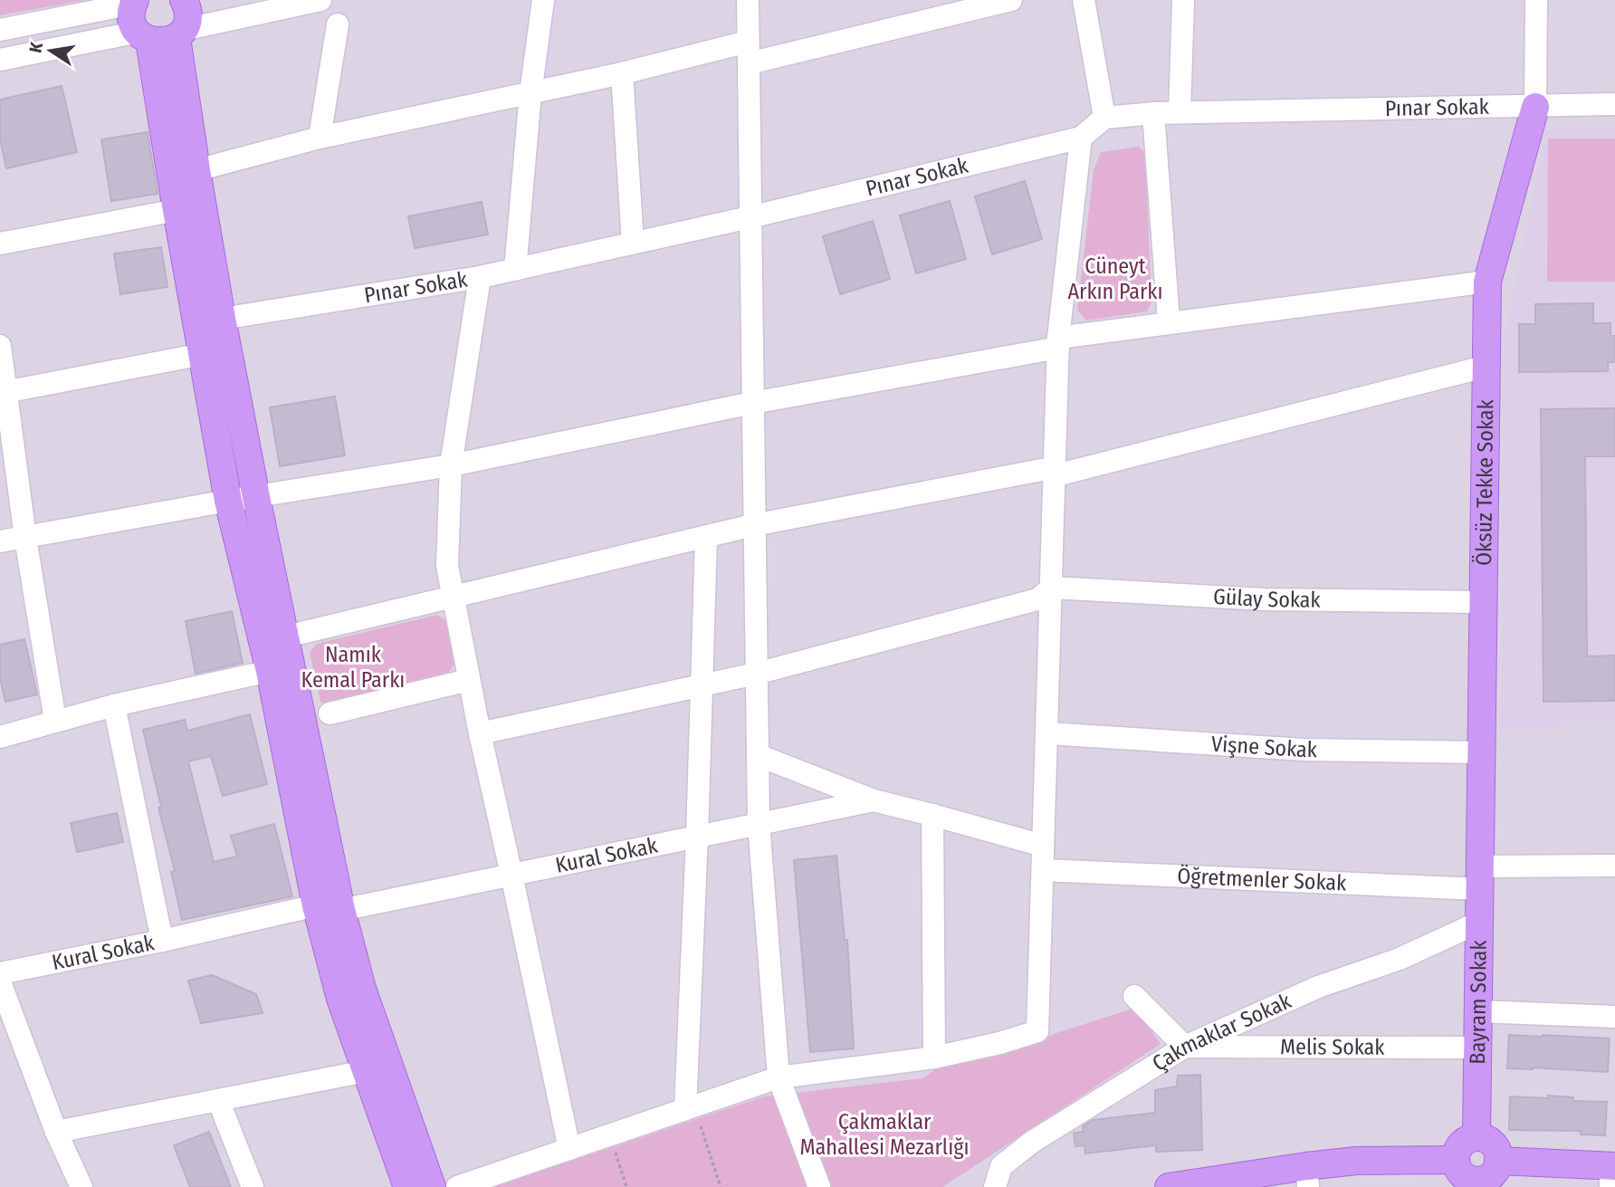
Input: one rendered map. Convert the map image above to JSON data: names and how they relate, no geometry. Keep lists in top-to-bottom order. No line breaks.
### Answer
{"streets":{"main road":["Öksüz Tekke Sokak","Bayram Sokak"],"street":["Pınar Sokak","Gülay Sokak","Vişne Sokak","Kural Sokak","Öğretmenler Sokak","Çakmaklar Sokak","Melis Sokak"]},"crossings":[["Pınar Sokak","Öksüz Tekke Sokak"],["Öksüz Tekke Sokak","Gülay Sokak"],["Öksüz Tekke Sokak","Vişne Sokak"],["Öksüz Tekke Sokak","Öğretmenler Sokak"],["Öksüz Tekke Sokak","Bayram Sokak"],["Öğretmenler Sokak","Bayram Sokak"],["Bayram Sokak","Çakmaklar Sokak"],["Bayram Sokak","Melis Sokak"],["Çakmaklar Sokak","Melis Sokak"]],"parks":["Cüneyt Arkın Parkı","Namık Kemal Parkı","Çakmaklar Mahallesi Mezarlığı"],"north":"left"}
